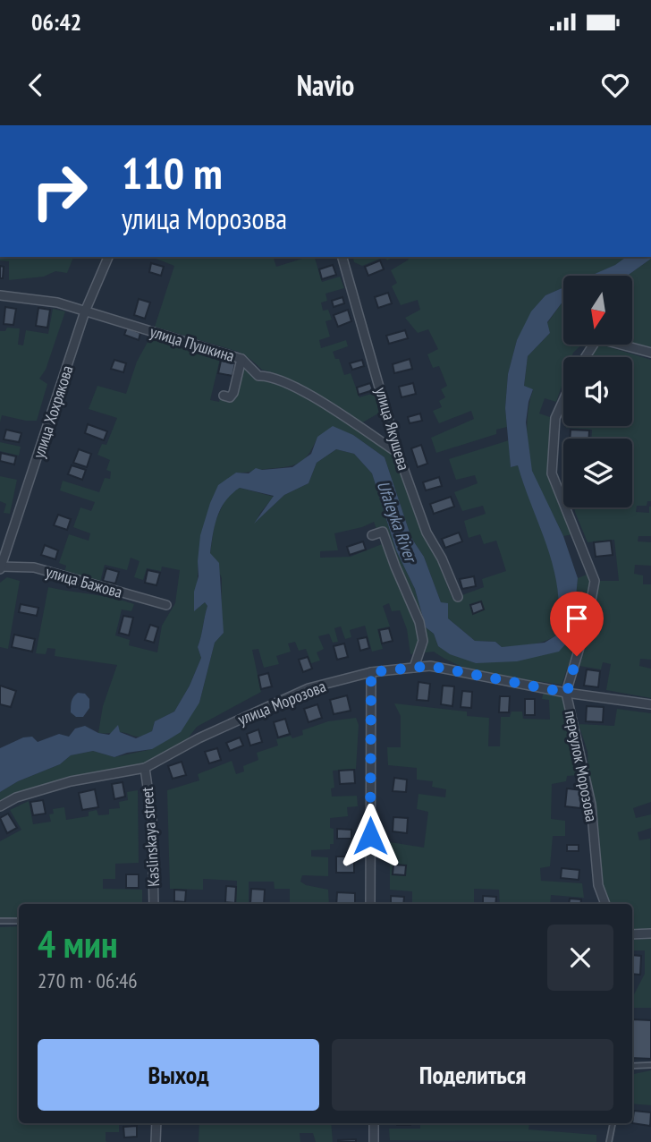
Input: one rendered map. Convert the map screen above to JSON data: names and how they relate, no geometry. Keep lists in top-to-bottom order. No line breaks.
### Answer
{"streets":{"street":["улица Пушкина","улица Хохрякова","улица Якушева","улица Бажова","улица Морозова","переулок Морозова","Kaslinskaya street"]},"crossings":[["улица Пушкина","улица Хохрякова"],["улица Пушкина","улица Якушева"],["улица Хохрякова","улица Бажова"],["улица Морозова","переулок Морозова"],["улица Морозова","Kaslinskaya street"]],"water":["Ufaleyka River"],"north":"bottom","page":{"status":"06:42","header":"Navio","turn":["110 m","улица Морозова"],"heading":["4 мин","270 m · 06:46"],"buttons":["Выход","Поделиться"]}}
